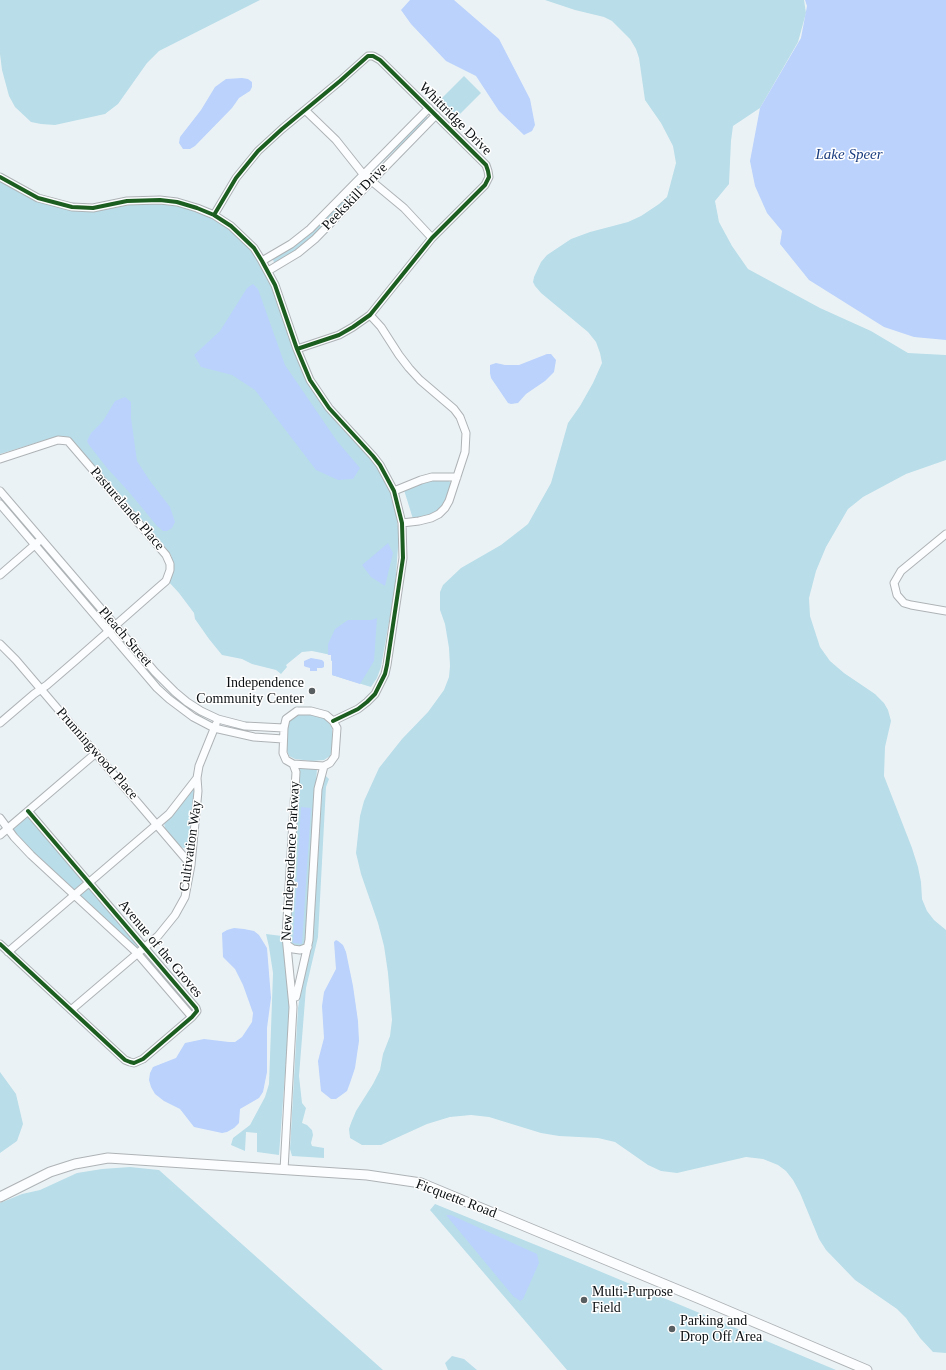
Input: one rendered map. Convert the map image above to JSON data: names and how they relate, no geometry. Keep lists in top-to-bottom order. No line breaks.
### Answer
{"streets":{"main road":["Ficquette Road"],"street":["Whittridge Drive","Peekskill Drive","Pasturelands Place","Pleach Street","Prunningwood Place","Cultivation Way","New Independence Parkway","Avenue of the Groves"]},"crossings":[["Whittridge Drive","Peekskill Drive"],["Pasturelands Place","Pleach Street"],["Pasturelands Place","Prunningwood Place"],["Pleach Street","Cultivation Way"],["Pleach Street","New Independence Parkway"],["Prunningwood Place","Cultivation Way"],["Cultivation Way","Avenue of the Groves"],["New Independence Parkway","Ficquette Road"]],"water":["Lake Speer"],"places":["Independence Community Center","Multi-Purpose Field","Parking and Drop Off Area"]}
